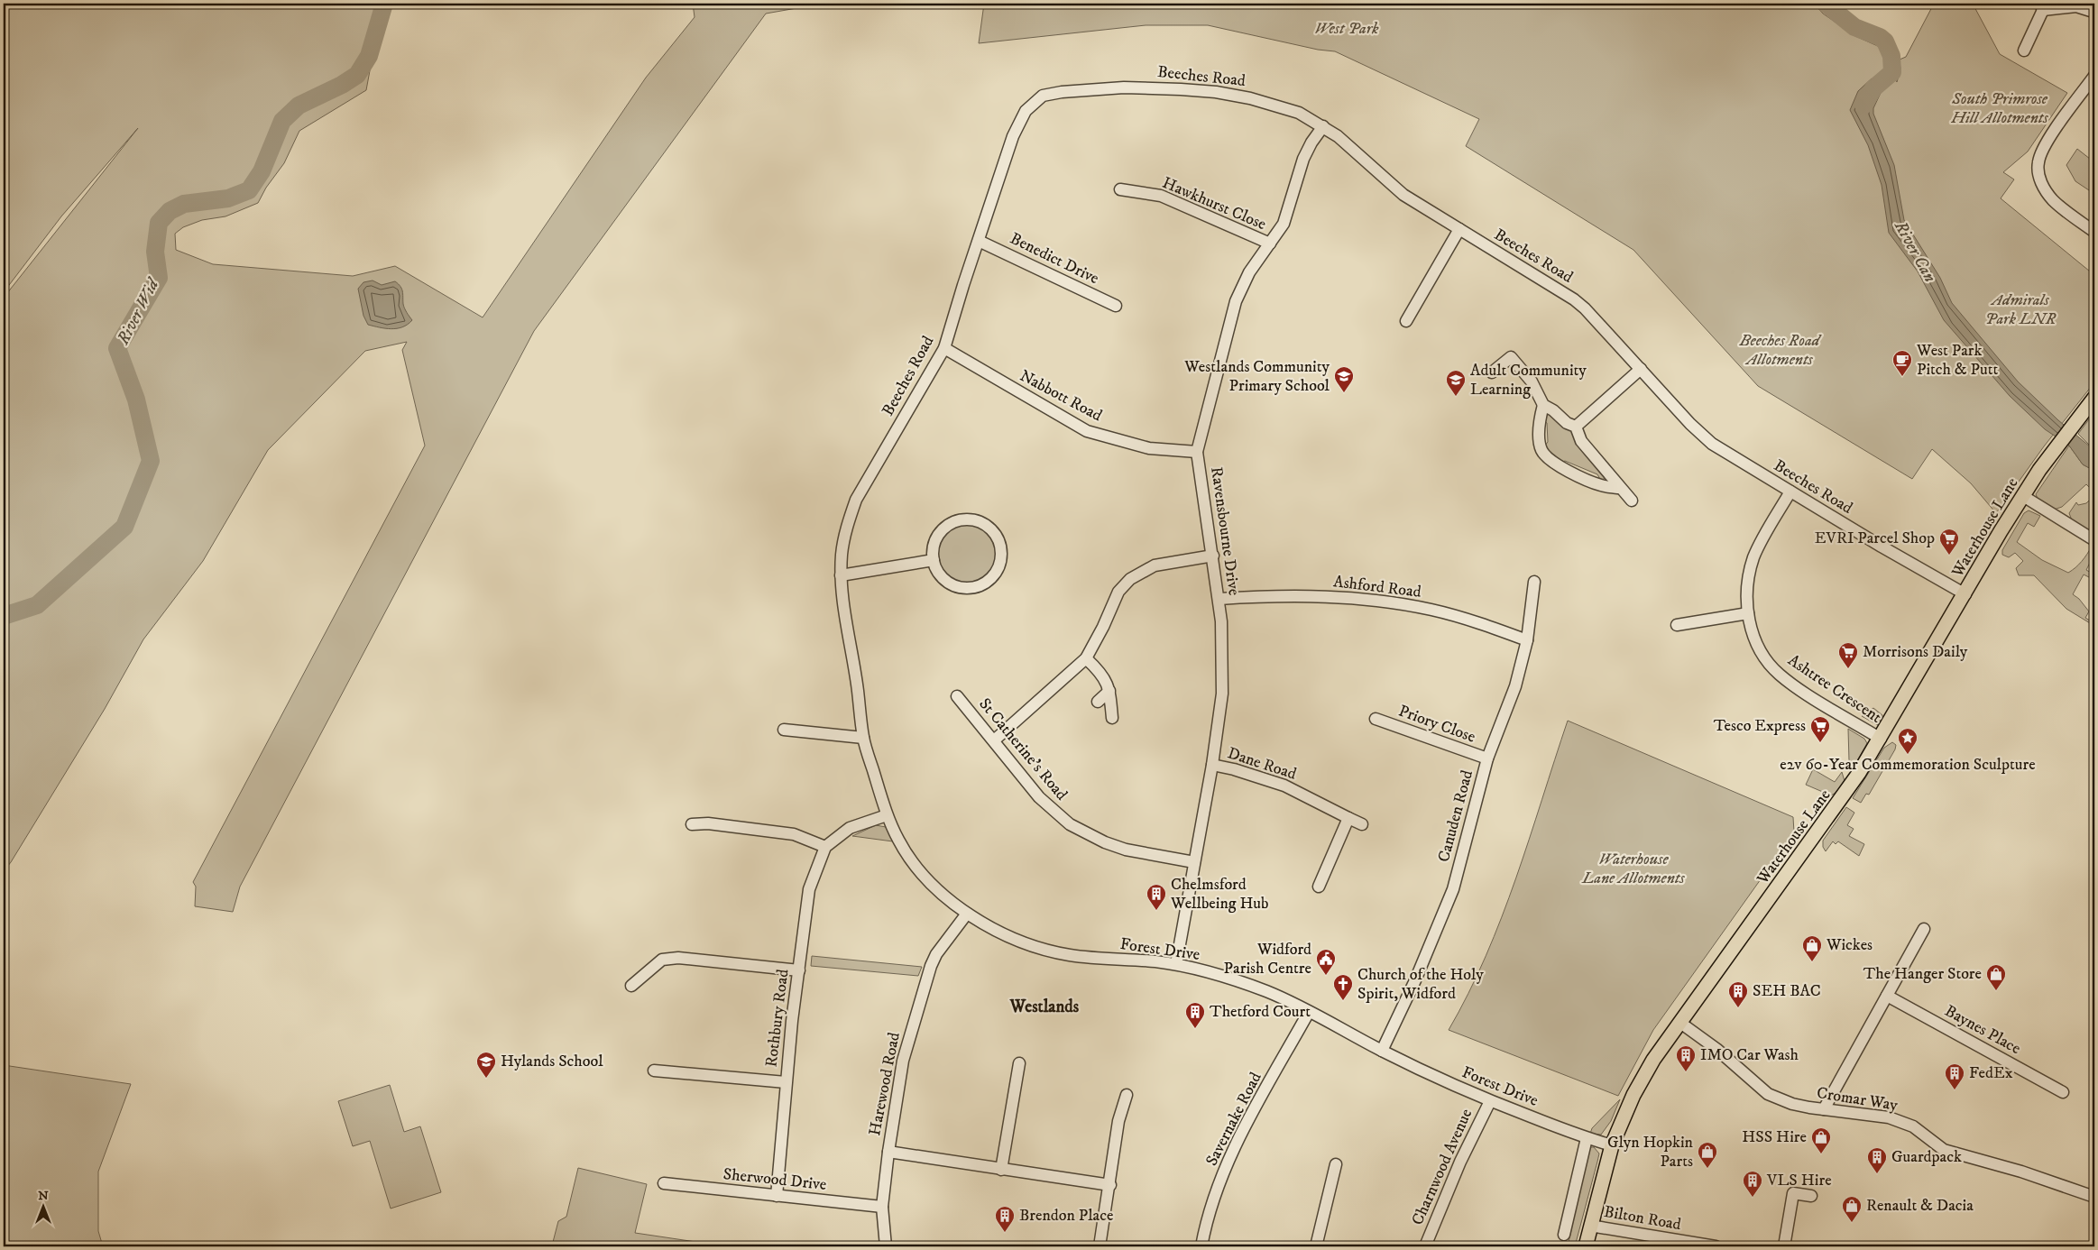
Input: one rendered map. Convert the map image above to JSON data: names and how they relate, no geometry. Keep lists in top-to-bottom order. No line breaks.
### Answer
{"streets":{"main road":["Waterhouse Lane"],"street":["Beeches Road","Hawkhurst Close","Benedict Drive","Nabbott Road","Ravensbourne Drive","Ashford Road","Ashtree Crescent","Priory Close","St Catherine's Road","Dane Road","Canuden Road","Forest Drive","Rothbury Road","Baynes Place","Harewood Road","Cromar Way","Savernake Road","Charnwood Avenue","Sherwood Drive","Bilton Road"]},"crossings":[["Beeches Road","Benedict Drive"],["Beeches Road","Nabbott Road"],["Beeches Road","Waterhouse Lane"],["Beeches Road","Ravensbourne Drive"],["Beeches Road","Ashtree Crescent"],["Beeches Road","Forest Drive"],["Hawkhurst Close","Ravensbourne Drive"],["Nabbott Road","Ravensbourne Drive"],["Waterhouse Lane","Ashtree Crescent"],["Waterhouse Lane","Forest Drive"],["Waterhouse Lane","Cromar Way"],["Waterhouse Lane","Bilton Road"],["Ravensbourne Drive","Ashford Road"],["Ravensbourne Drive","St Catherine's Road"],["Ravensbourne Drive","Dane Road"],["Ravensbourne Drive","Forest Drive"],["Ashford Road","Canuden Road"],["Priory Close","Canuden Road"],["Canuden Road","Forest Drive"],["Forest Drive","Harewood Road"],["Forest Drive","Savernake Road"],["Forest Drive","Charnwood Avenue"],["Rothbury Road","Sherwood Drive"],["Harewood Road","Sherwood Drive"]],"districts":["Westlands"],"water":["River Can","River Wid"],"parks":["West Park","South Primrose Hill Allotments","Admirals Park LNR","Beeches Road Allotments","Waterhouse Lane Allotments"],"places":{"cafe":["West Park Pitch & Putt"],"school or university":["Westlands Community Primary School","Adult Community Learning","Hylands School"],"supermarket":["EVRI Parcel Shop","Morrisons Daily","Tesco Express"],"place":["e2v 60-Year Commemoration Sculpture"],"building":["Chelmsford Wellbeing Hub","SEH BAC","Thetford Court","IMO Car Wash","FedEx","Guardpack","VLS Hire","Brendon Place"],"shop":["Wickes","The Hanger Store","HSS Hire","Glyn Hopkin Parts","Renault & Dacia"],"public building":["Widford Parish Centre"],"church":["Church of the Holy Spirit, Widford"]},"north":"top"}
